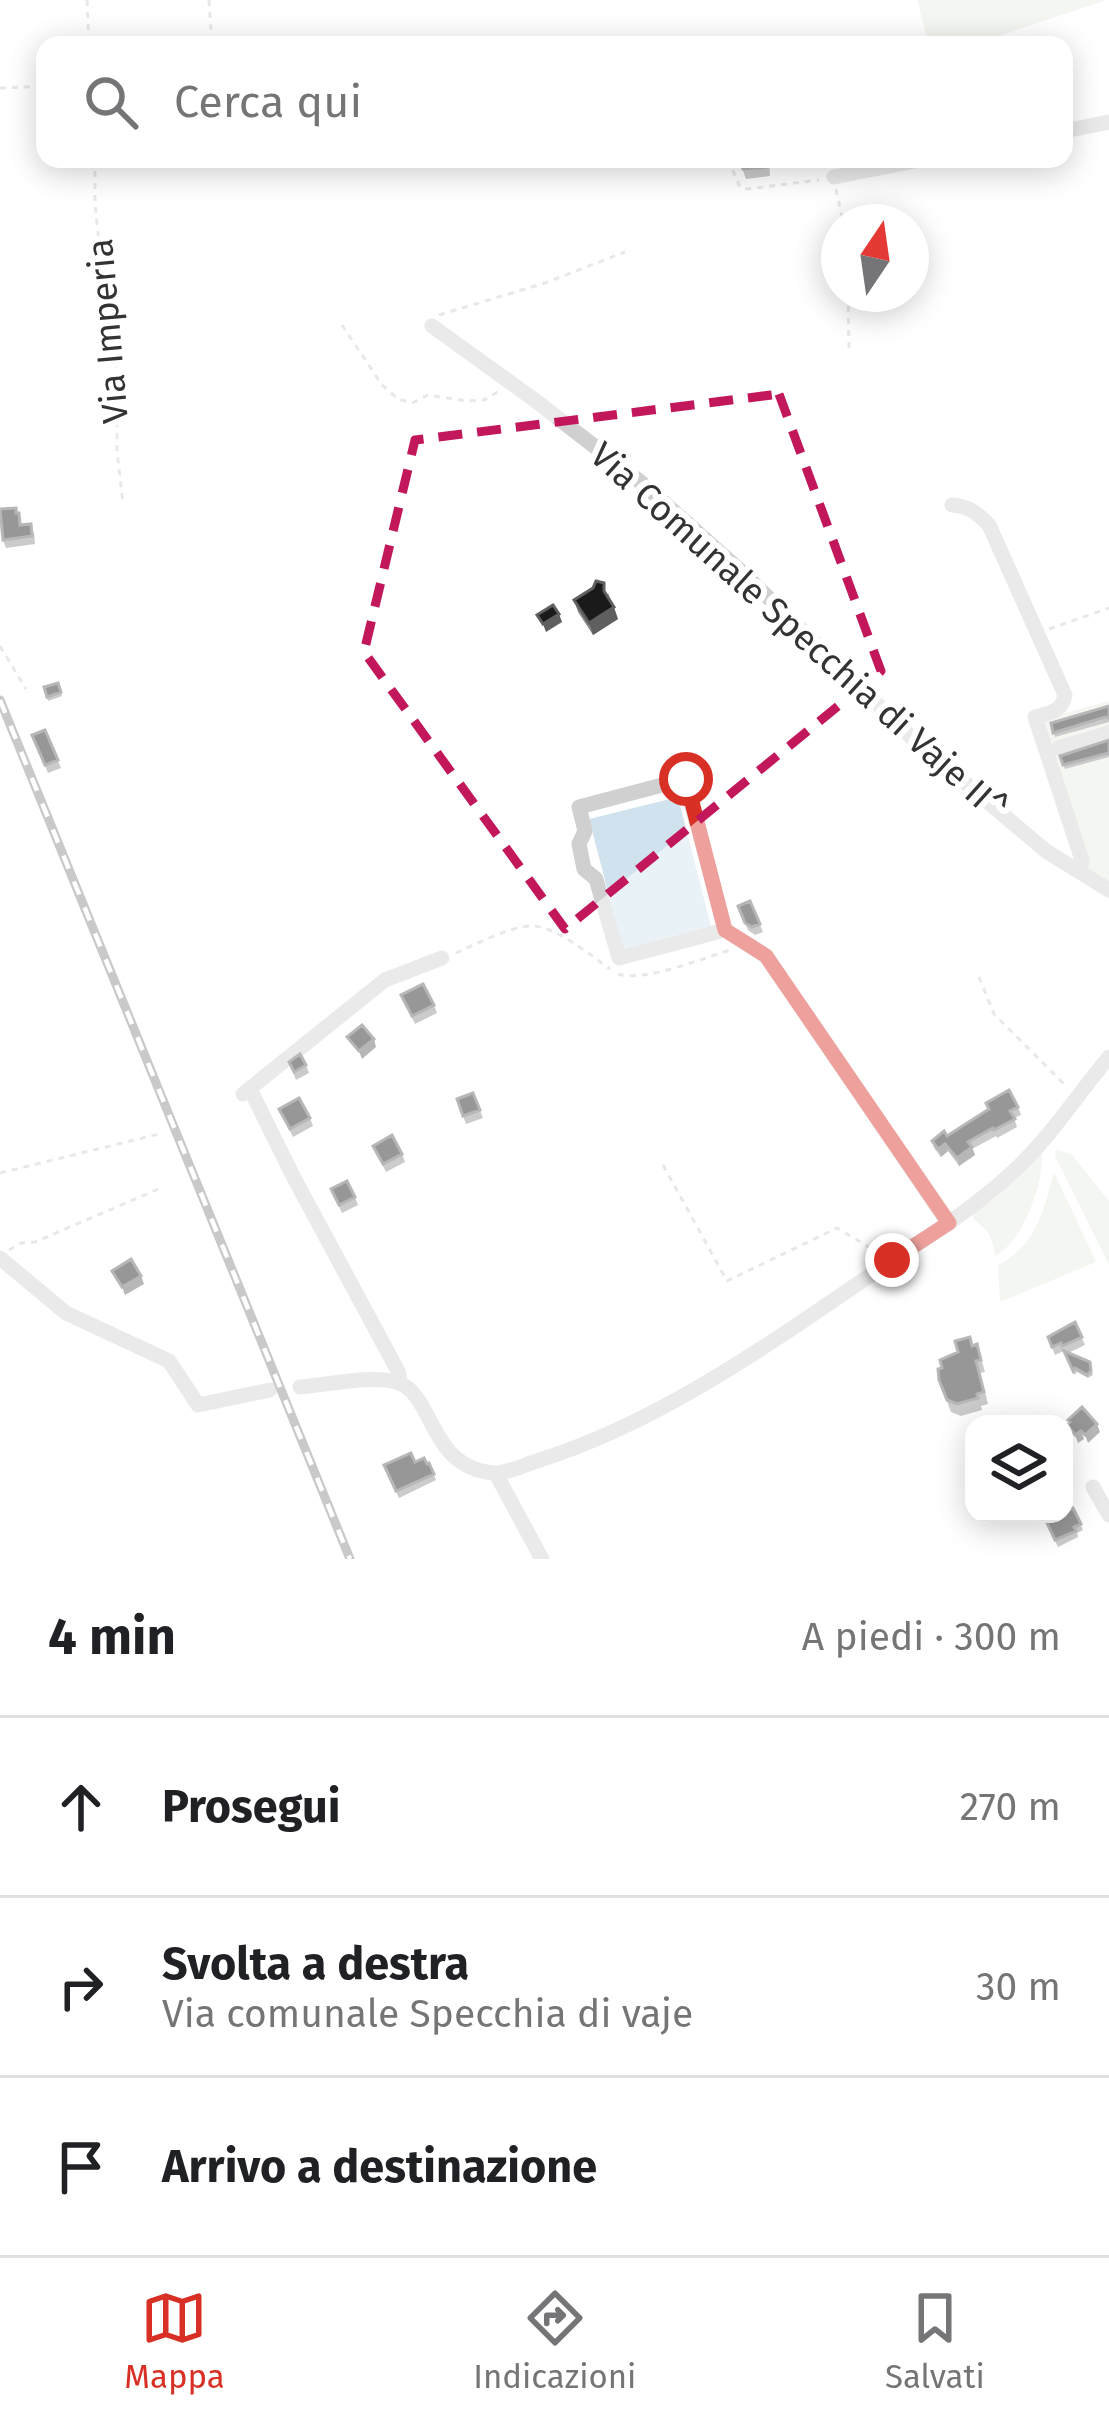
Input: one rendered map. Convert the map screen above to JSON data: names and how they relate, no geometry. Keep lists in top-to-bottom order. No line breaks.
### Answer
{"streets":{"street":["Via Comunale Specchia di Vaje II^"],"path":["Via Imperia"]},"north":"top","page":{"search":"Cerca qui","heading":["4 min","A piedi · 300 m"],"list":[["Prosegui","270 m"],["Svolta a destra","Via comunale Specchia di vaje","30 m"],"Arrivo a destinazione"],"nav":["Mappa","Indicazioni","Salvati"]}}
